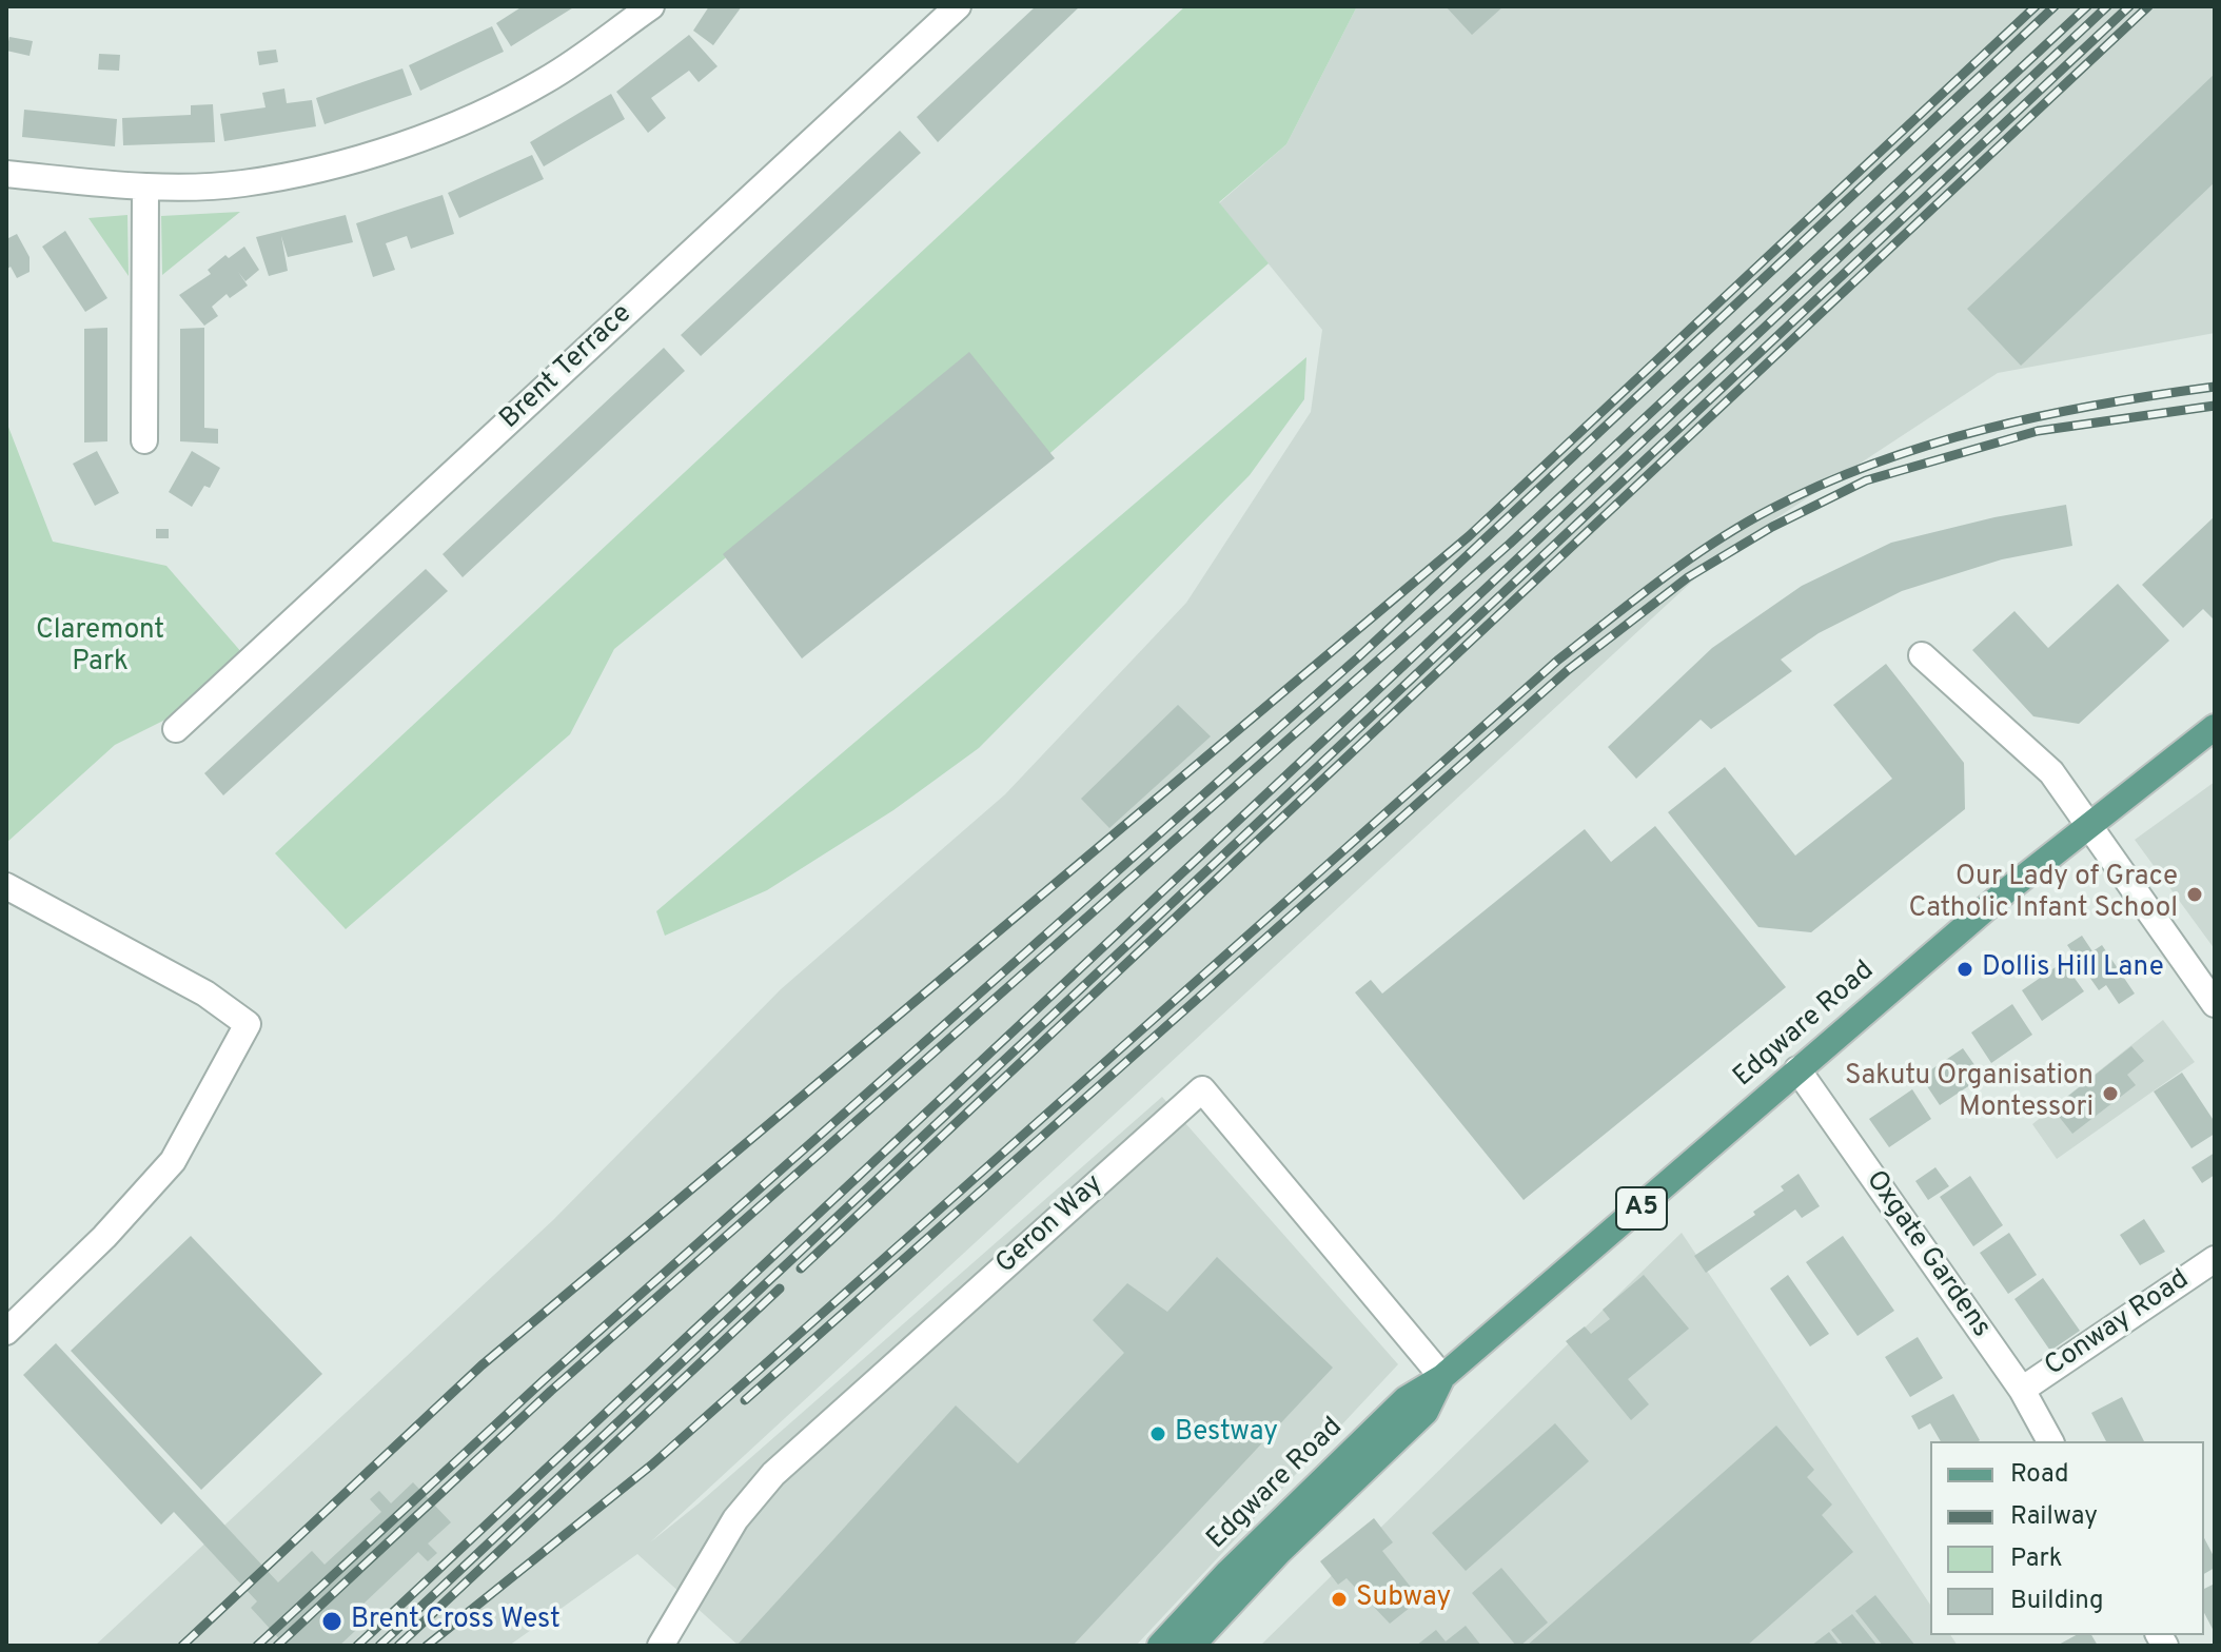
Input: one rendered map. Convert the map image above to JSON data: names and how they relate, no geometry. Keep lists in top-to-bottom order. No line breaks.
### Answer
{"streets":{"main road":["Edgware Road","A5"],"street":["Brent Terrace","Geron Way","Oxgate Gardens","Conway Road"]},"crossings":[["Edgware Road","Geron Way"],["Edgware Road","Oxgate Gardens"],["Oxgate Gardens","Conway Road"]],"parks":["Claremont Park"],"places":["Our Lady of Grace Catholic Infant School","Dollis Hill Lane","Sakutu Organisation Montessori","Bestway","Subway","Brent Cross West"],"legend":["Road","Railway","Park","Building"]}
